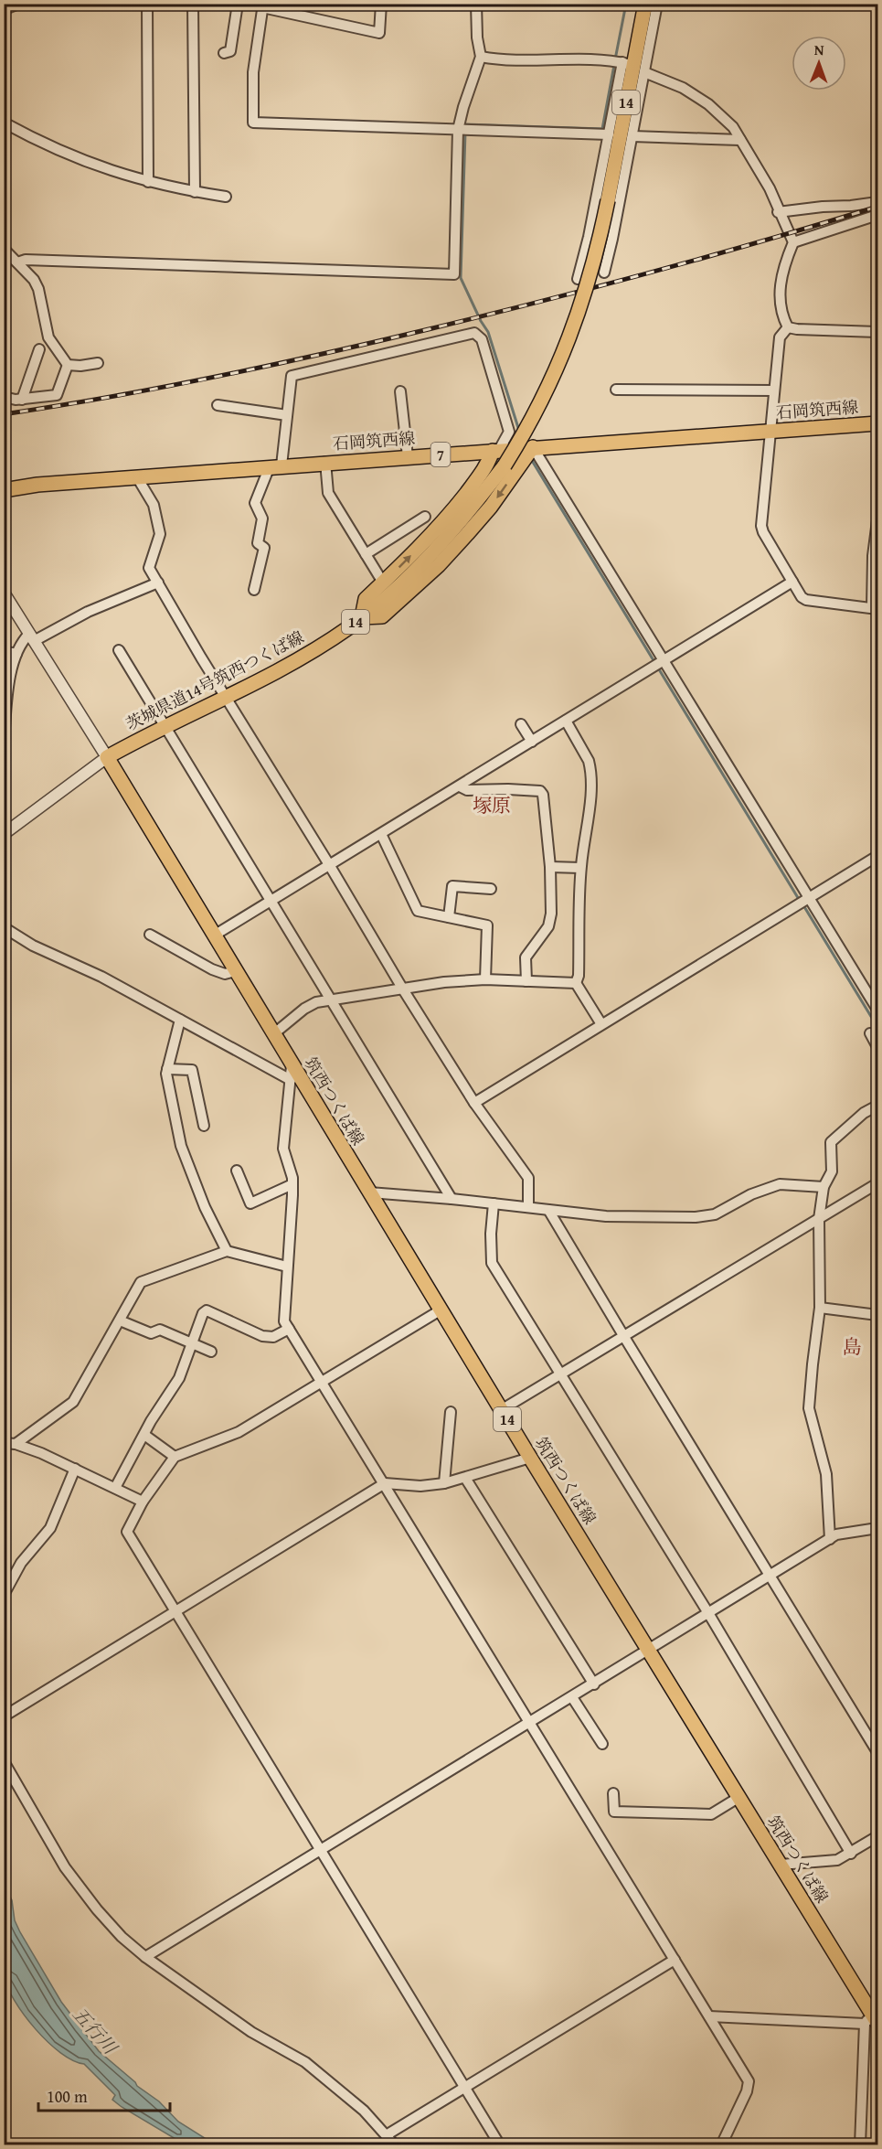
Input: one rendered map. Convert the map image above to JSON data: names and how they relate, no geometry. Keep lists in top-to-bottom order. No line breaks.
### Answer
{"streets":{"main road":["14","石岡筑西線","7","茨城県道14号筑西つくば線","筑西つくば線"]},"crossings":[["茨城県道14号筑西つくば線","筑西つくば線"]],"districts":["塚原","島"],"water":["五行川"],"scale_bar":"100 m","north":"top"}
